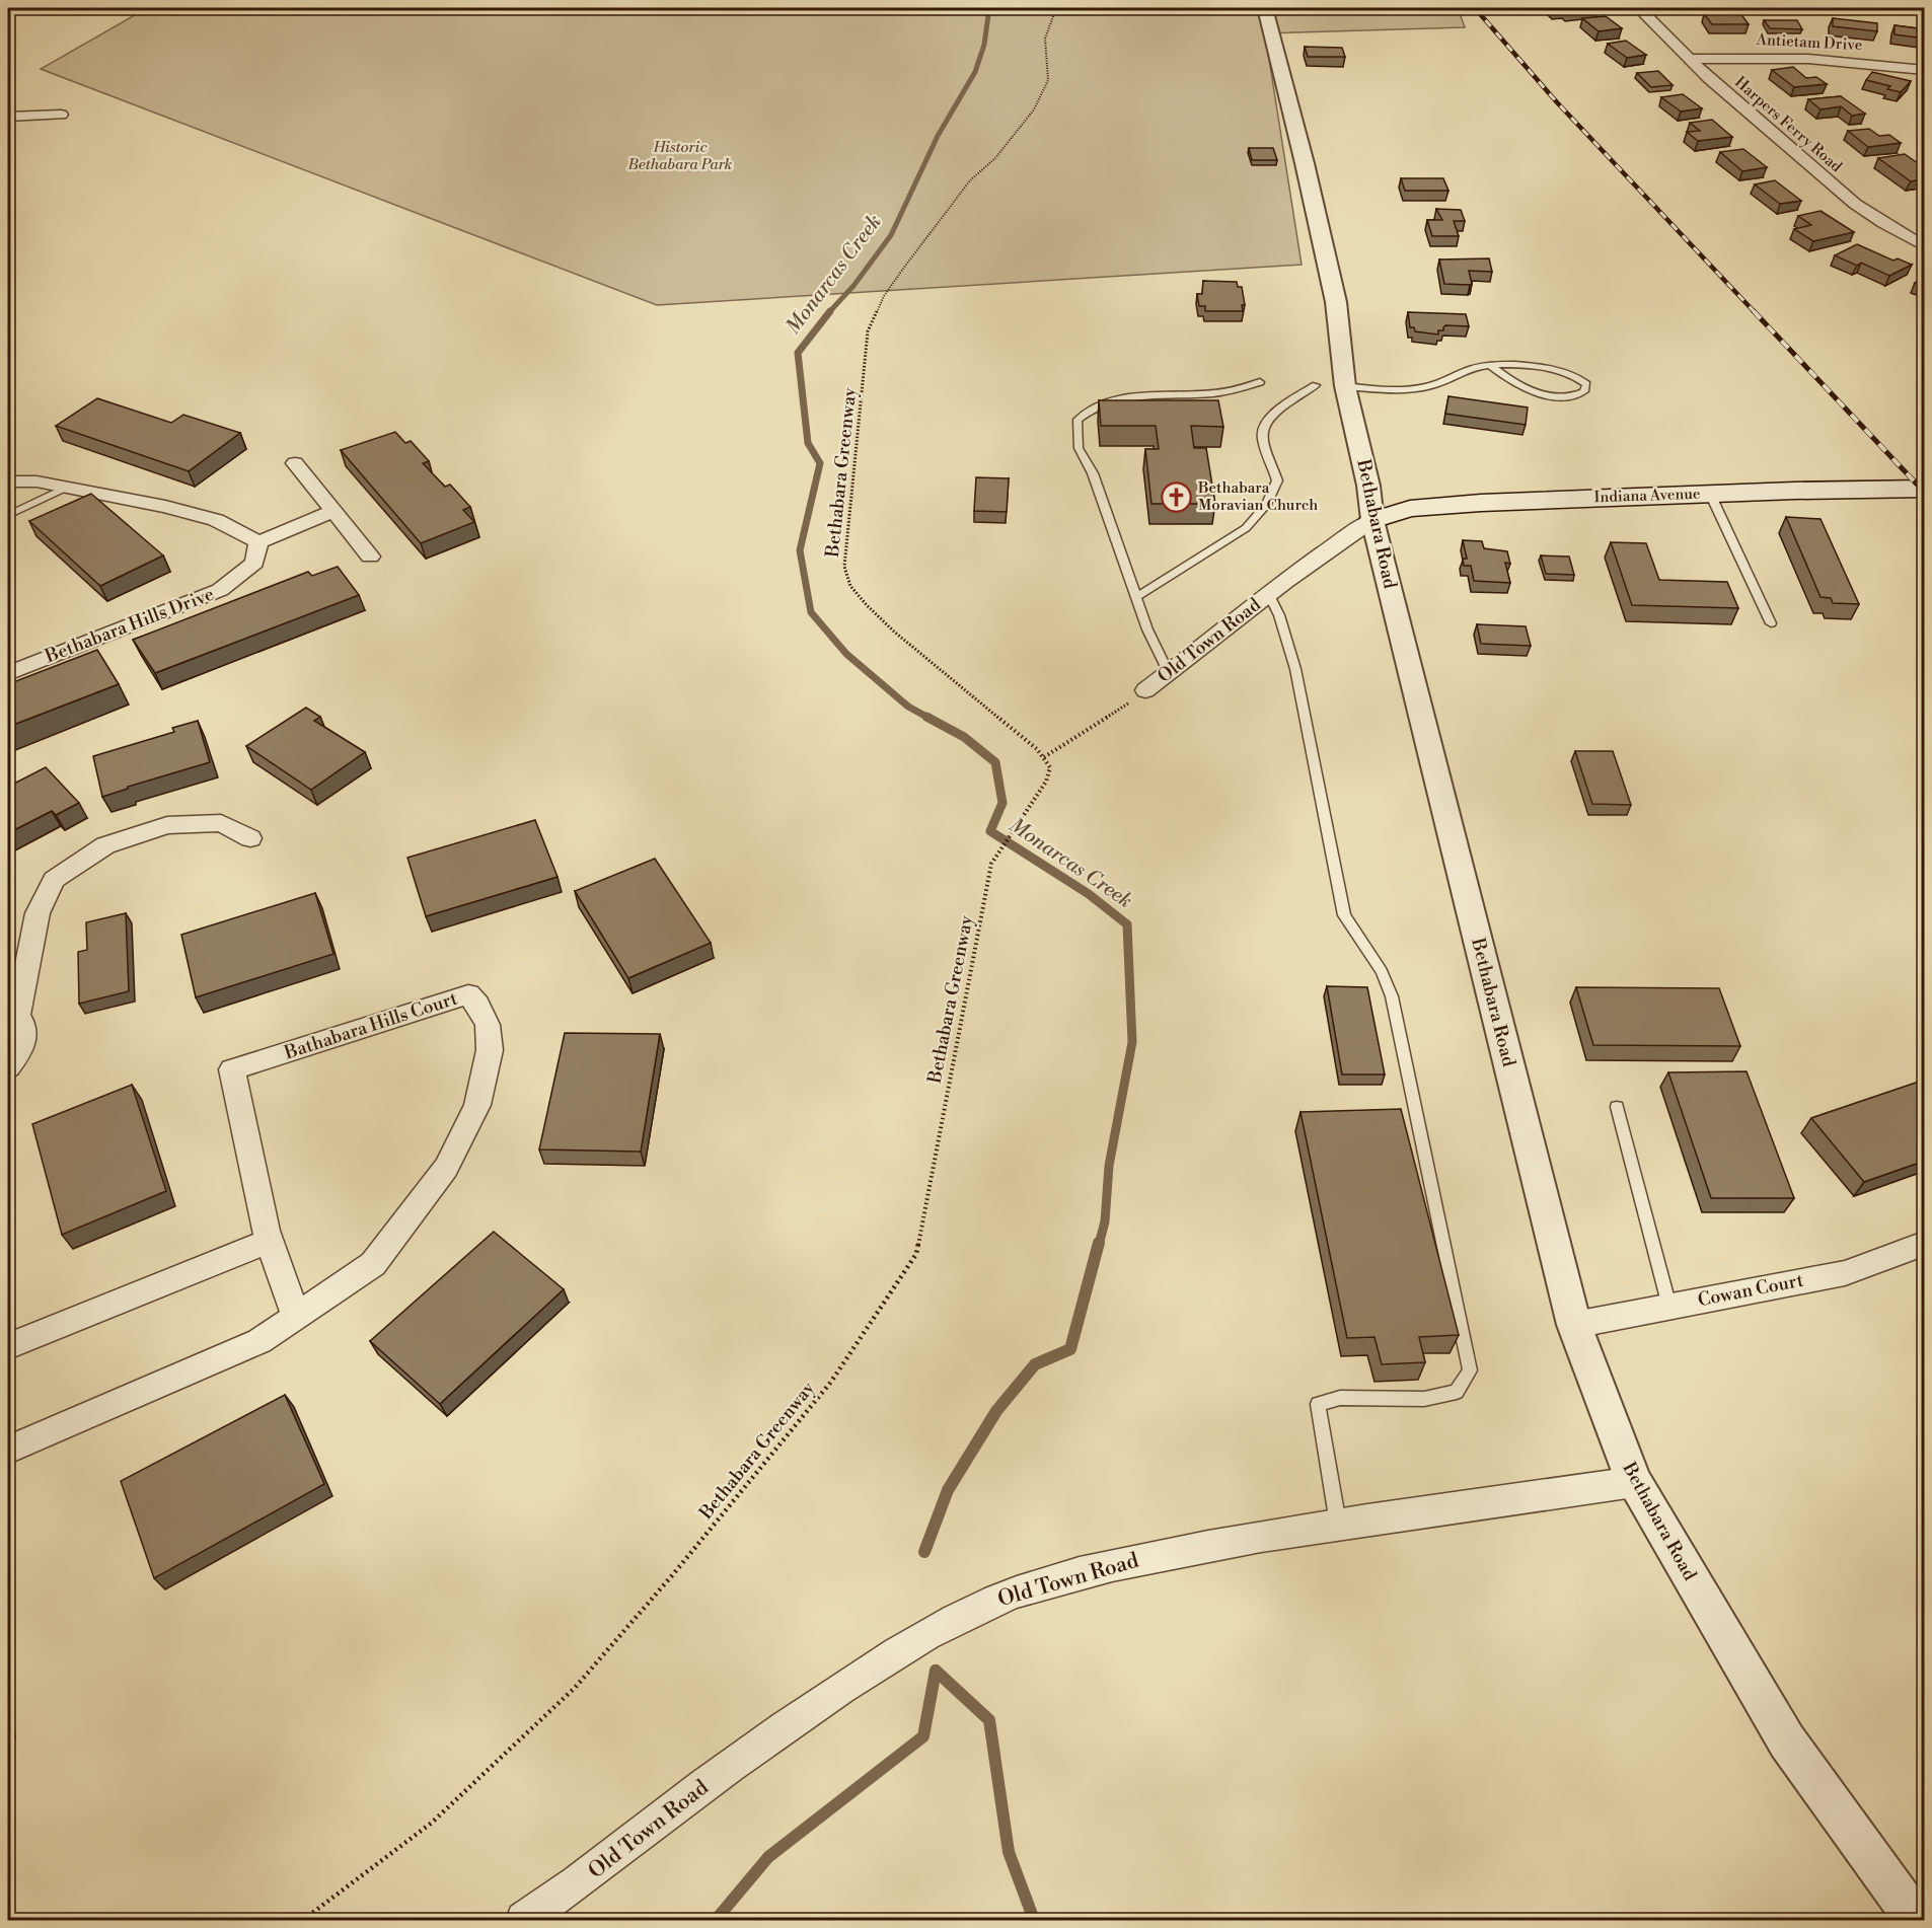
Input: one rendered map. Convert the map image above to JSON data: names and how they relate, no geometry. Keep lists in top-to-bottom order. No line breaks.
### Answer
{"streets":{"main road":["Indiana Avenue"],"street":["Antietam Drive","Harpers Ferry Road","Bethabara Road","Bethabara Hills Drive","Old Town Road","Bathabara Hills Court","Cowan Court"],"path":["Bethabara Greenway"]},"crossings":[["Antietam Drive","Harpers Ferry Road"],["Bethabara Greenway","Old Town Road"],["Indiana Avenue","Bethabara Road"],["Indiana Avenue","Old Town Road"],["Bethabara Road","Old Town Road"],["Bethabara Road","Cowan Court"]],"water":["Monarcas Creek"],"parks":["Historic Bethabara Park"],"places":{"church":["Bethabara Moravian Church"]}}
